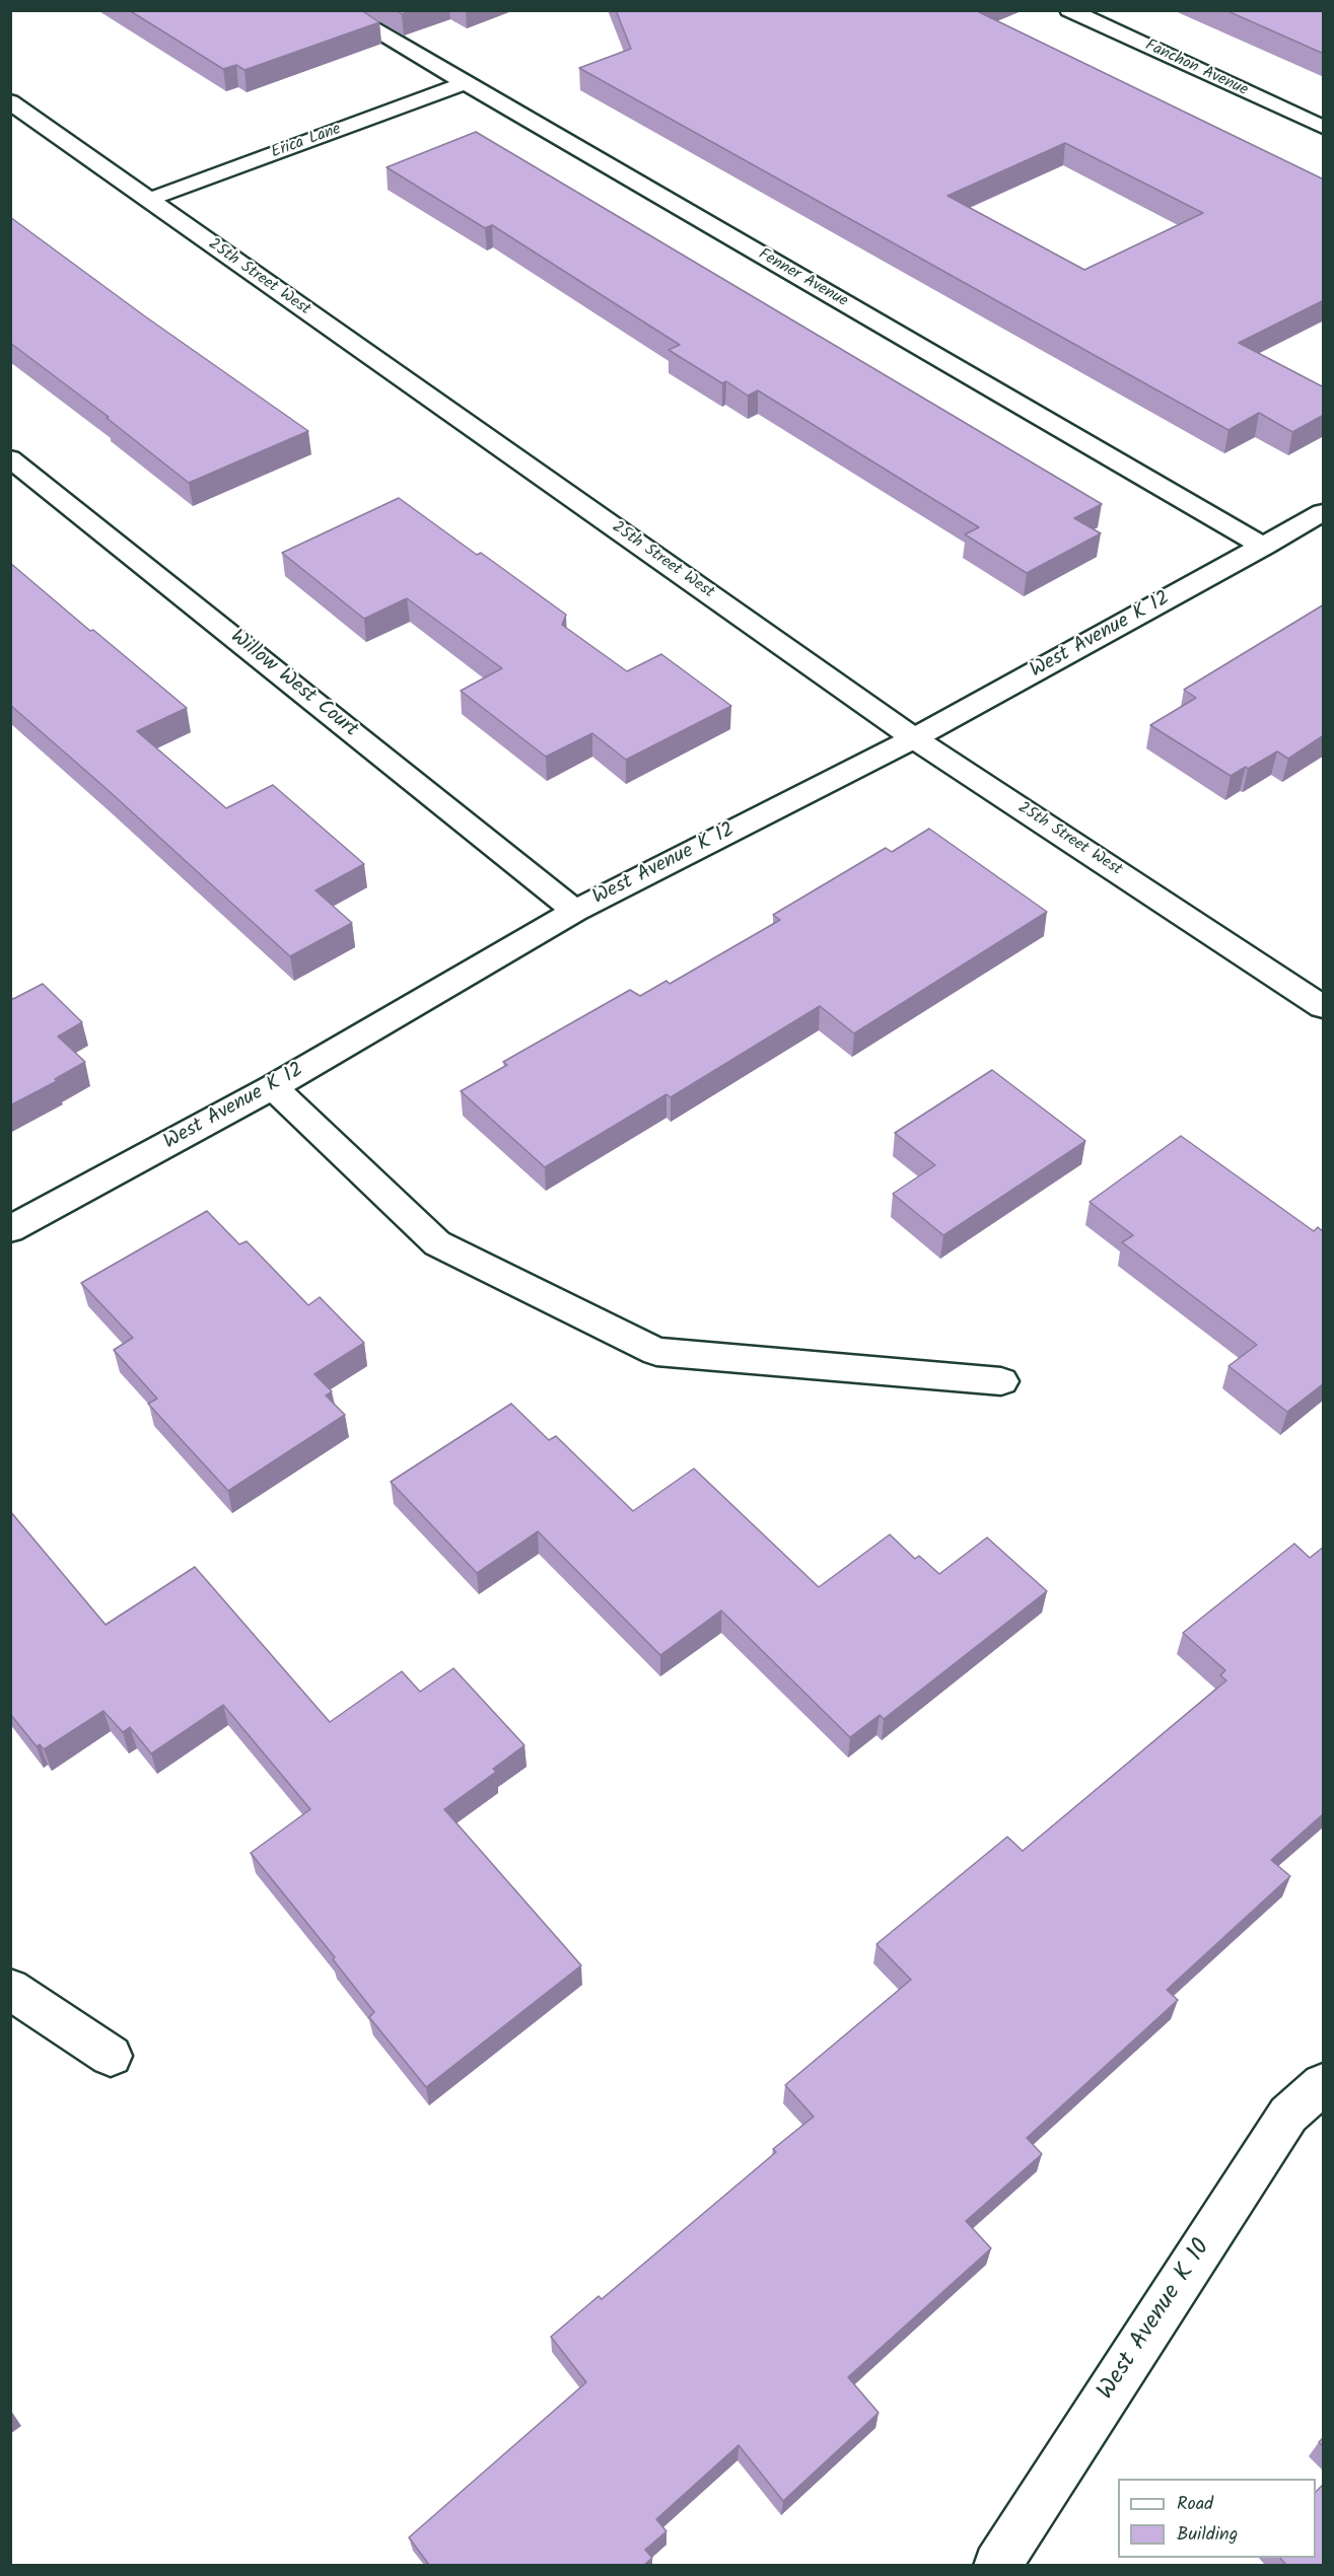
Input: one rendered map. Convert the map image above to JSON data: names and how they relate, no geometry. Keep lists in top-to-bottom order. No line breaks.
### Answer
{"streets":{"street":["Fanchon Avenue","Erica Lane","25th Street West","Fenner Avenue","West Avenue K 12","Willow West Court","West Avenue K 10"]},"crossings":[["Erica Lane","25th Street West"],["Erica Lane","Fenner Avenue"],["25th Street West","West Avenue K 12"],["Fenner Avenue","West Avenue K 12"],["West Avenue K 12","Willow West Court"]],"legend":["Road","Building"]}
